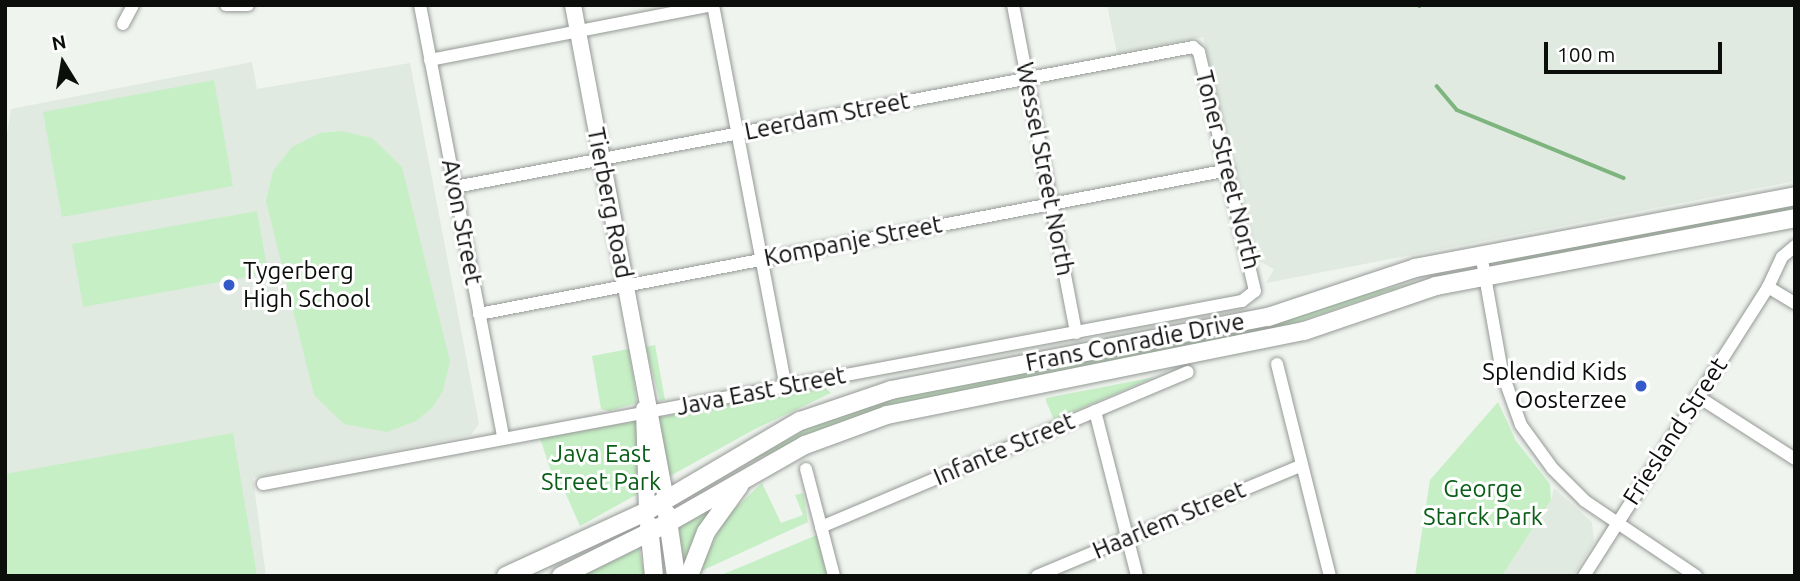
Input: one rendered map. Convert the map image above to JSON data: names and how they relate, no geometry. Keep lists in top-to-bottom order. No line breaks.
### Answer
{"streets":{"main road":["Tierberg Road","Frans Conradie Drive"],"street":["Leerdam Street","Wessel Street North","Toner Street North","Avon Street","Kompanje Street","Java East Street","Friesland Street","Infante Street","Haarlem Street"]},"crossings":[["Leerdam Street","Wessel Street North"],["Leerdam Street","Toner Street North"],["Leerdam Street","Tierberg Road"],["Leerdam Street","Avon Street"],["Wessel Street North","Kompanje Street"],["Wessel Street North","Java East Street"],["Toner Street North","Kompanje Street"],["Toner Street North","Java East Street"],["Tierberg Road","Kompanje Street"],["Tierberg Road","Frans Conradie Drive"],["Tierberg Road","Java East Street"],["Avon Street","Kompanje Street"],["Avon Street","Java East Street"]],"parks":["Java East Street Park","George Starck Park"],"places":["Tygerberg High School","Splendid Kids Oosterzee"],"scale_bar":"100 m","north":"top"}
